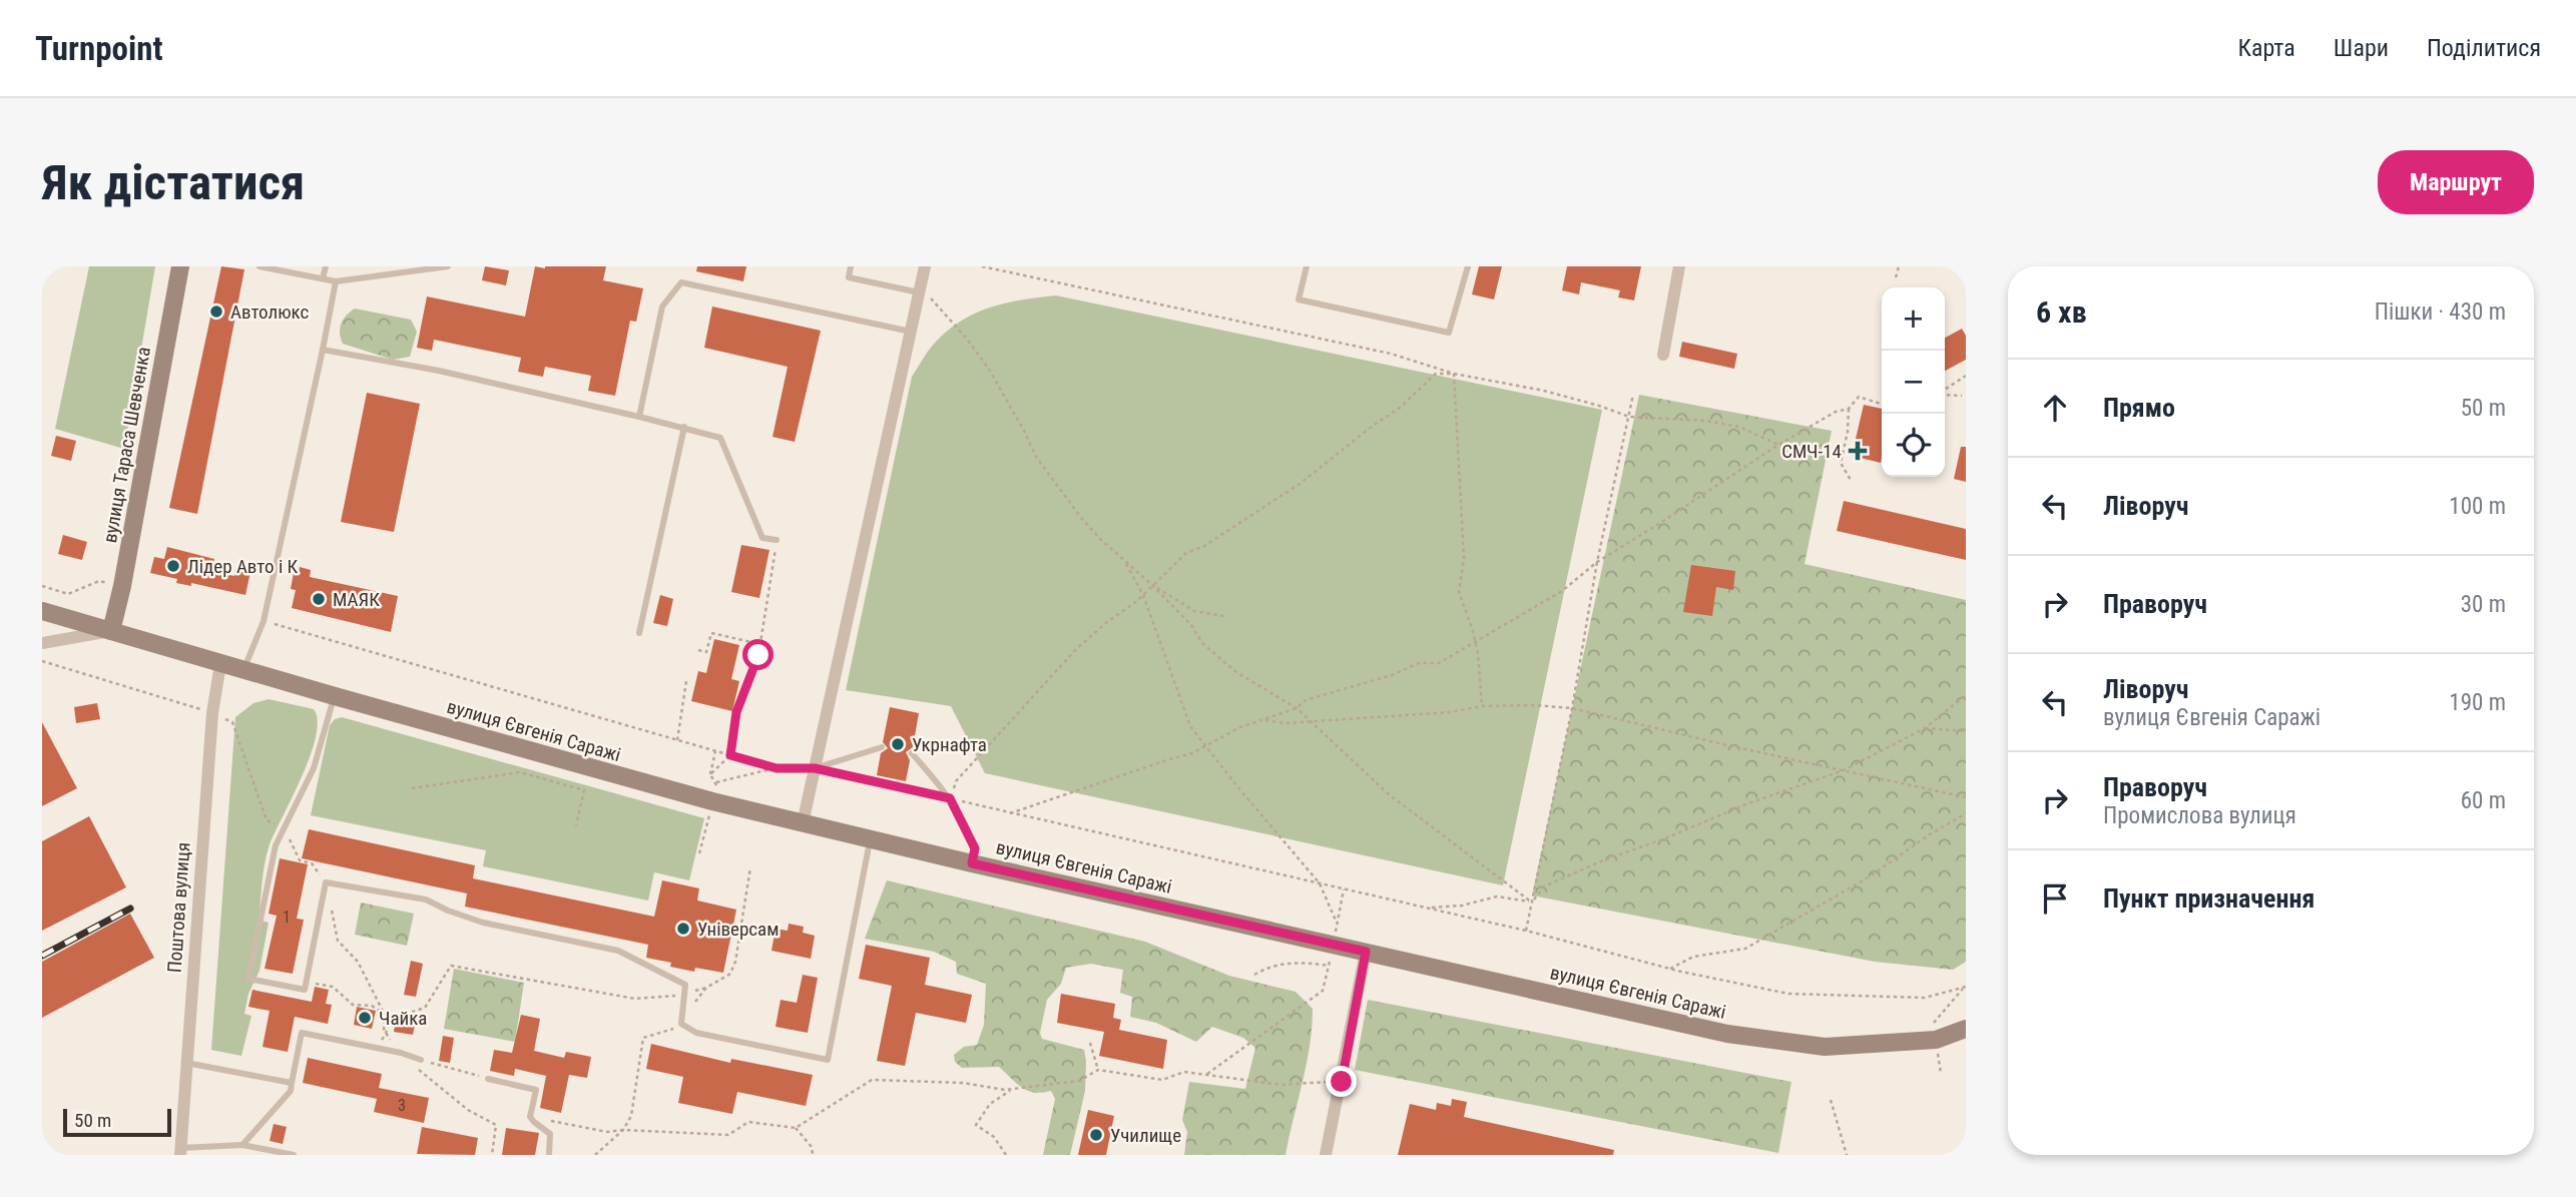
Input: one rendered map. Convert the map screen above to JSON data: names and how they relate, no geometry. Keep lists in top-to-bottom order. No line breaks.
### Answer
{"streets":{"main road":["вулиця Тараса Шевченка","вулиця Євгенія Саражі"],"street":["Поштова вулиця"]},"crossings":[["вулиця Тараса Шевченка","вулиця Євгенія Саражі"],["вулиця Євгенія Саражі","Поштова вулиця"]],"places":{"other":["Автолюкс","Лідер Авто і К","МАЯК","Укрнафта","Універсам","Чайка","Училище"],"health":["СМЧ-14"]},"house_numbers":["1","3"],"scale_bar":"50 m","page":{"header":"Turnpoint","nav":["Карта","Шари","Поділитися"],"buttons":"Маршрут","title":"Як дістатися","heading":["6 хв","Пішки · 430 m"],"map_buttons":["+","−"],"list":[["Прямо","50 m"],["Ліворуч","100 m"],["Праворуч","30 m"],["Ліворуч","вулиця Євгенія Саражі","190 m"],["Праворуч","Промислова вулиця","60 m"],"Пункт призначення"],"scale":"50 m"}}
